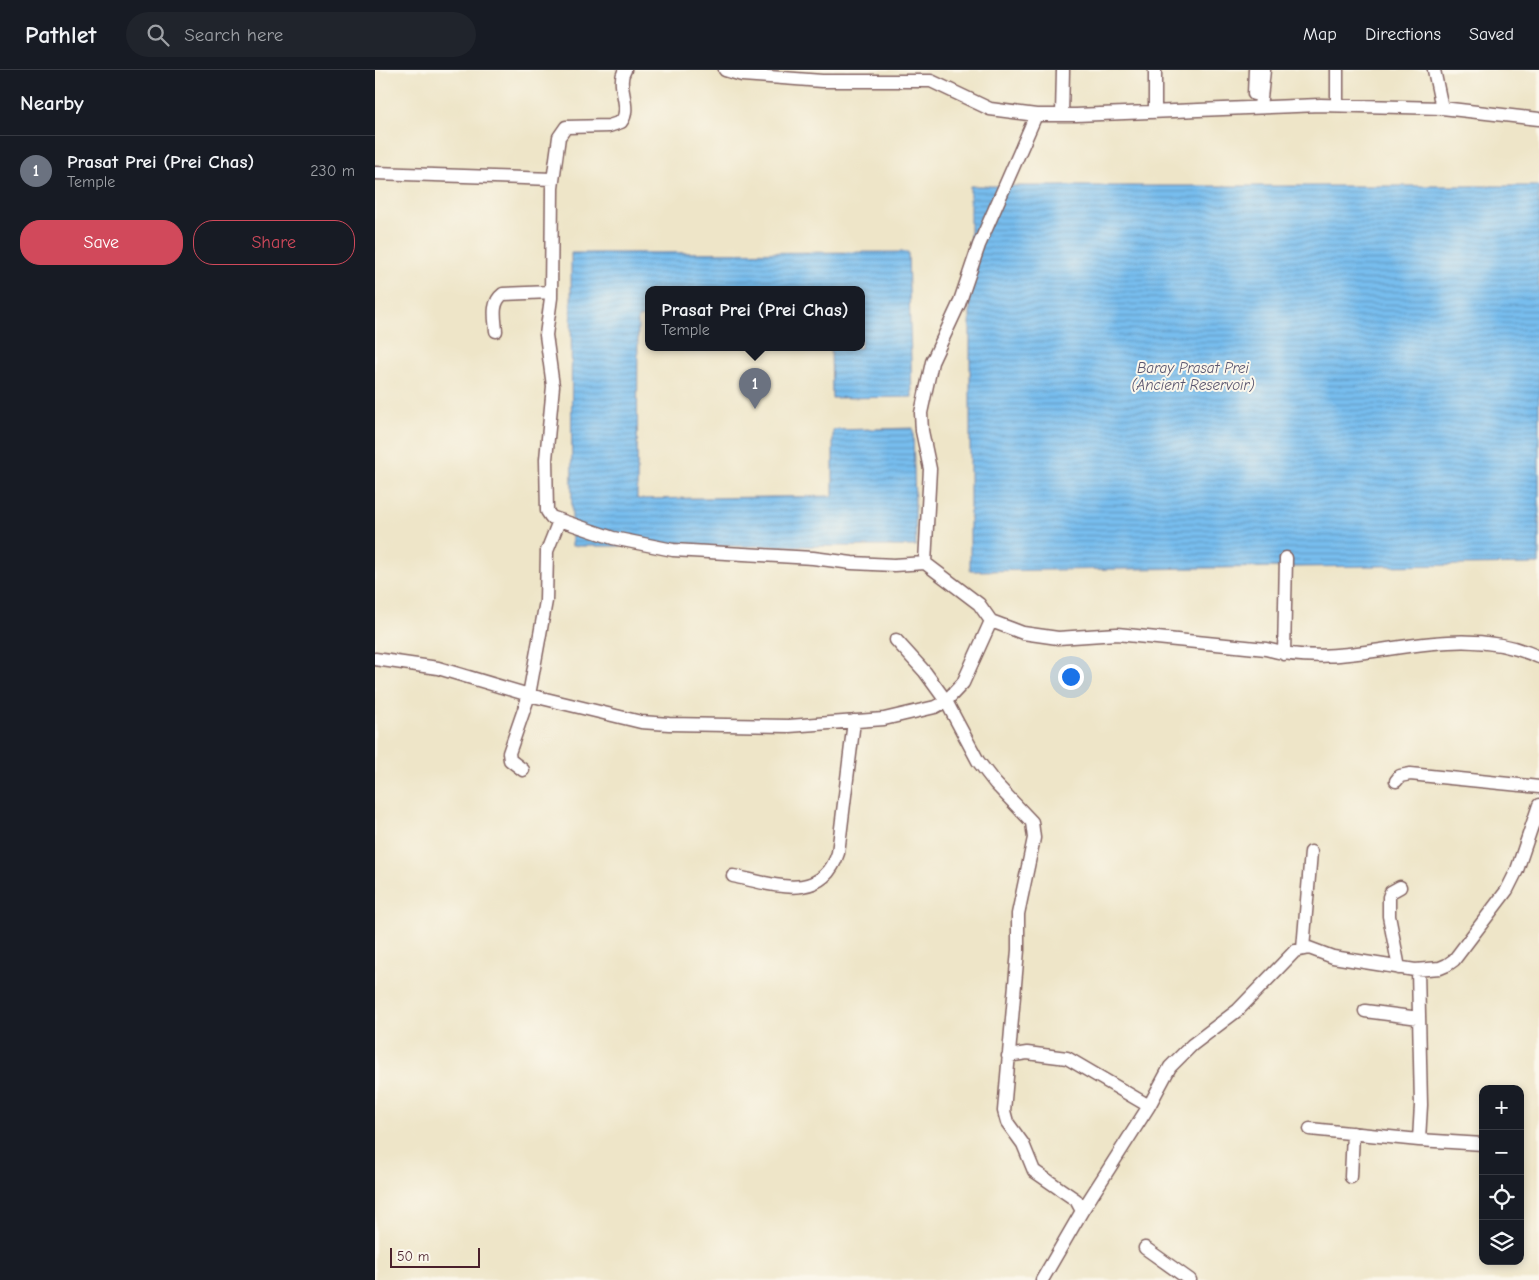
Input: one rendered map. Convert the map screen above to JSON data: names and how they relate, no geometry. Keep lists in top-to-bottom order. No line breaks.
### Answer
{"water":["Baray Prasat Prei (Ancient Reservoir)"],"scale_bar":"50 m","page":{"header":"Pathlet","search":"Search here","nav":["Map","Directions","Saved"],"heading":"Nearby","list":[{"mark":"1","name":"Prasat Prei (Prei Chas)","note":"Temple","value":"230 m"}],"buttons":["Save","Share"],"popup":["Prasat Prei (Prei Chas)","Temple"],"pins":"1","map_buttons":["+","−"],"scale":"50 m"}}
